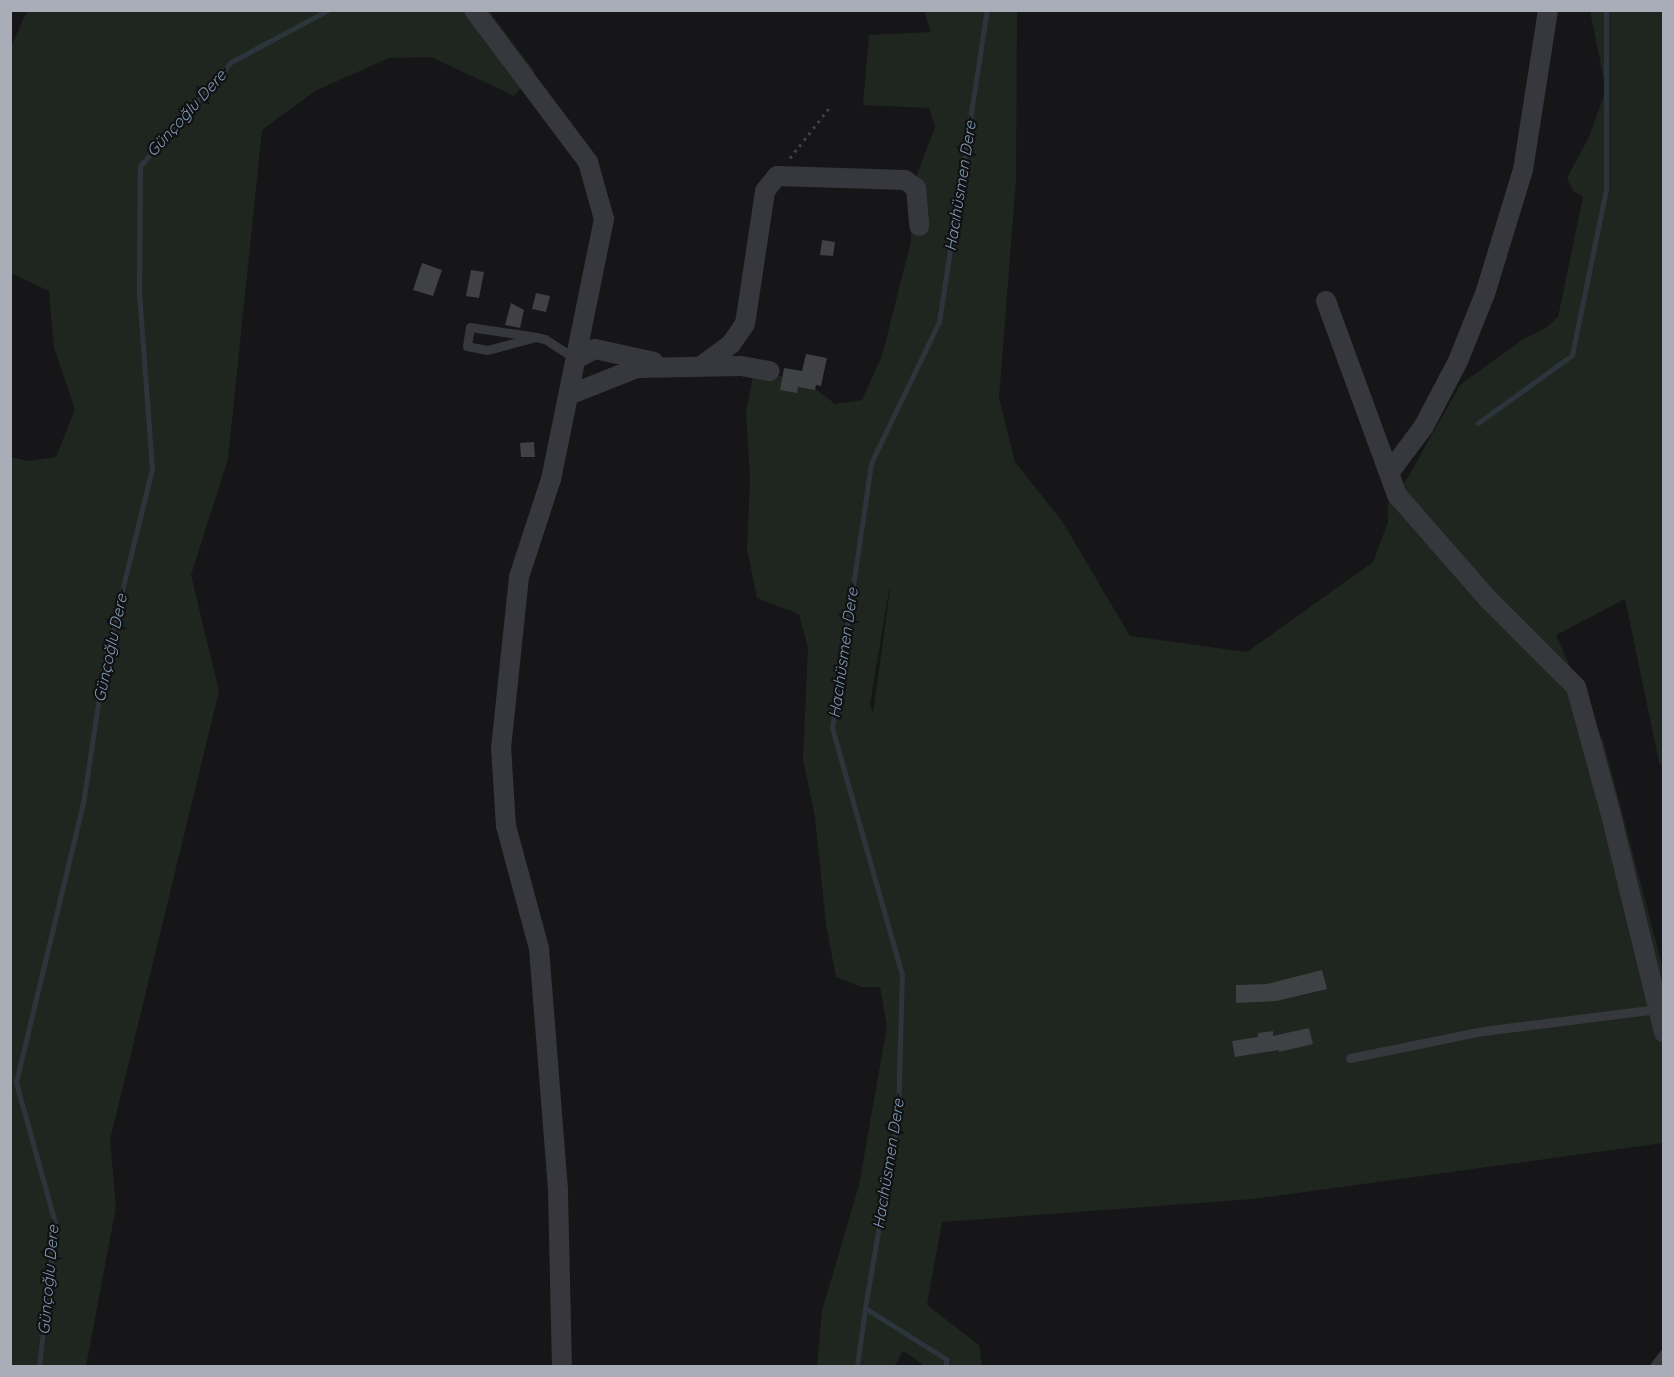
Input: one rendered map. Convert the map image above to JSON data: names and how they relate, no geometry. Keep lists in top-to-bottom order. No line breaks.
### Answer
{"water":["Günçoğlu Dere","Hacıhüsmen Dere"]}
